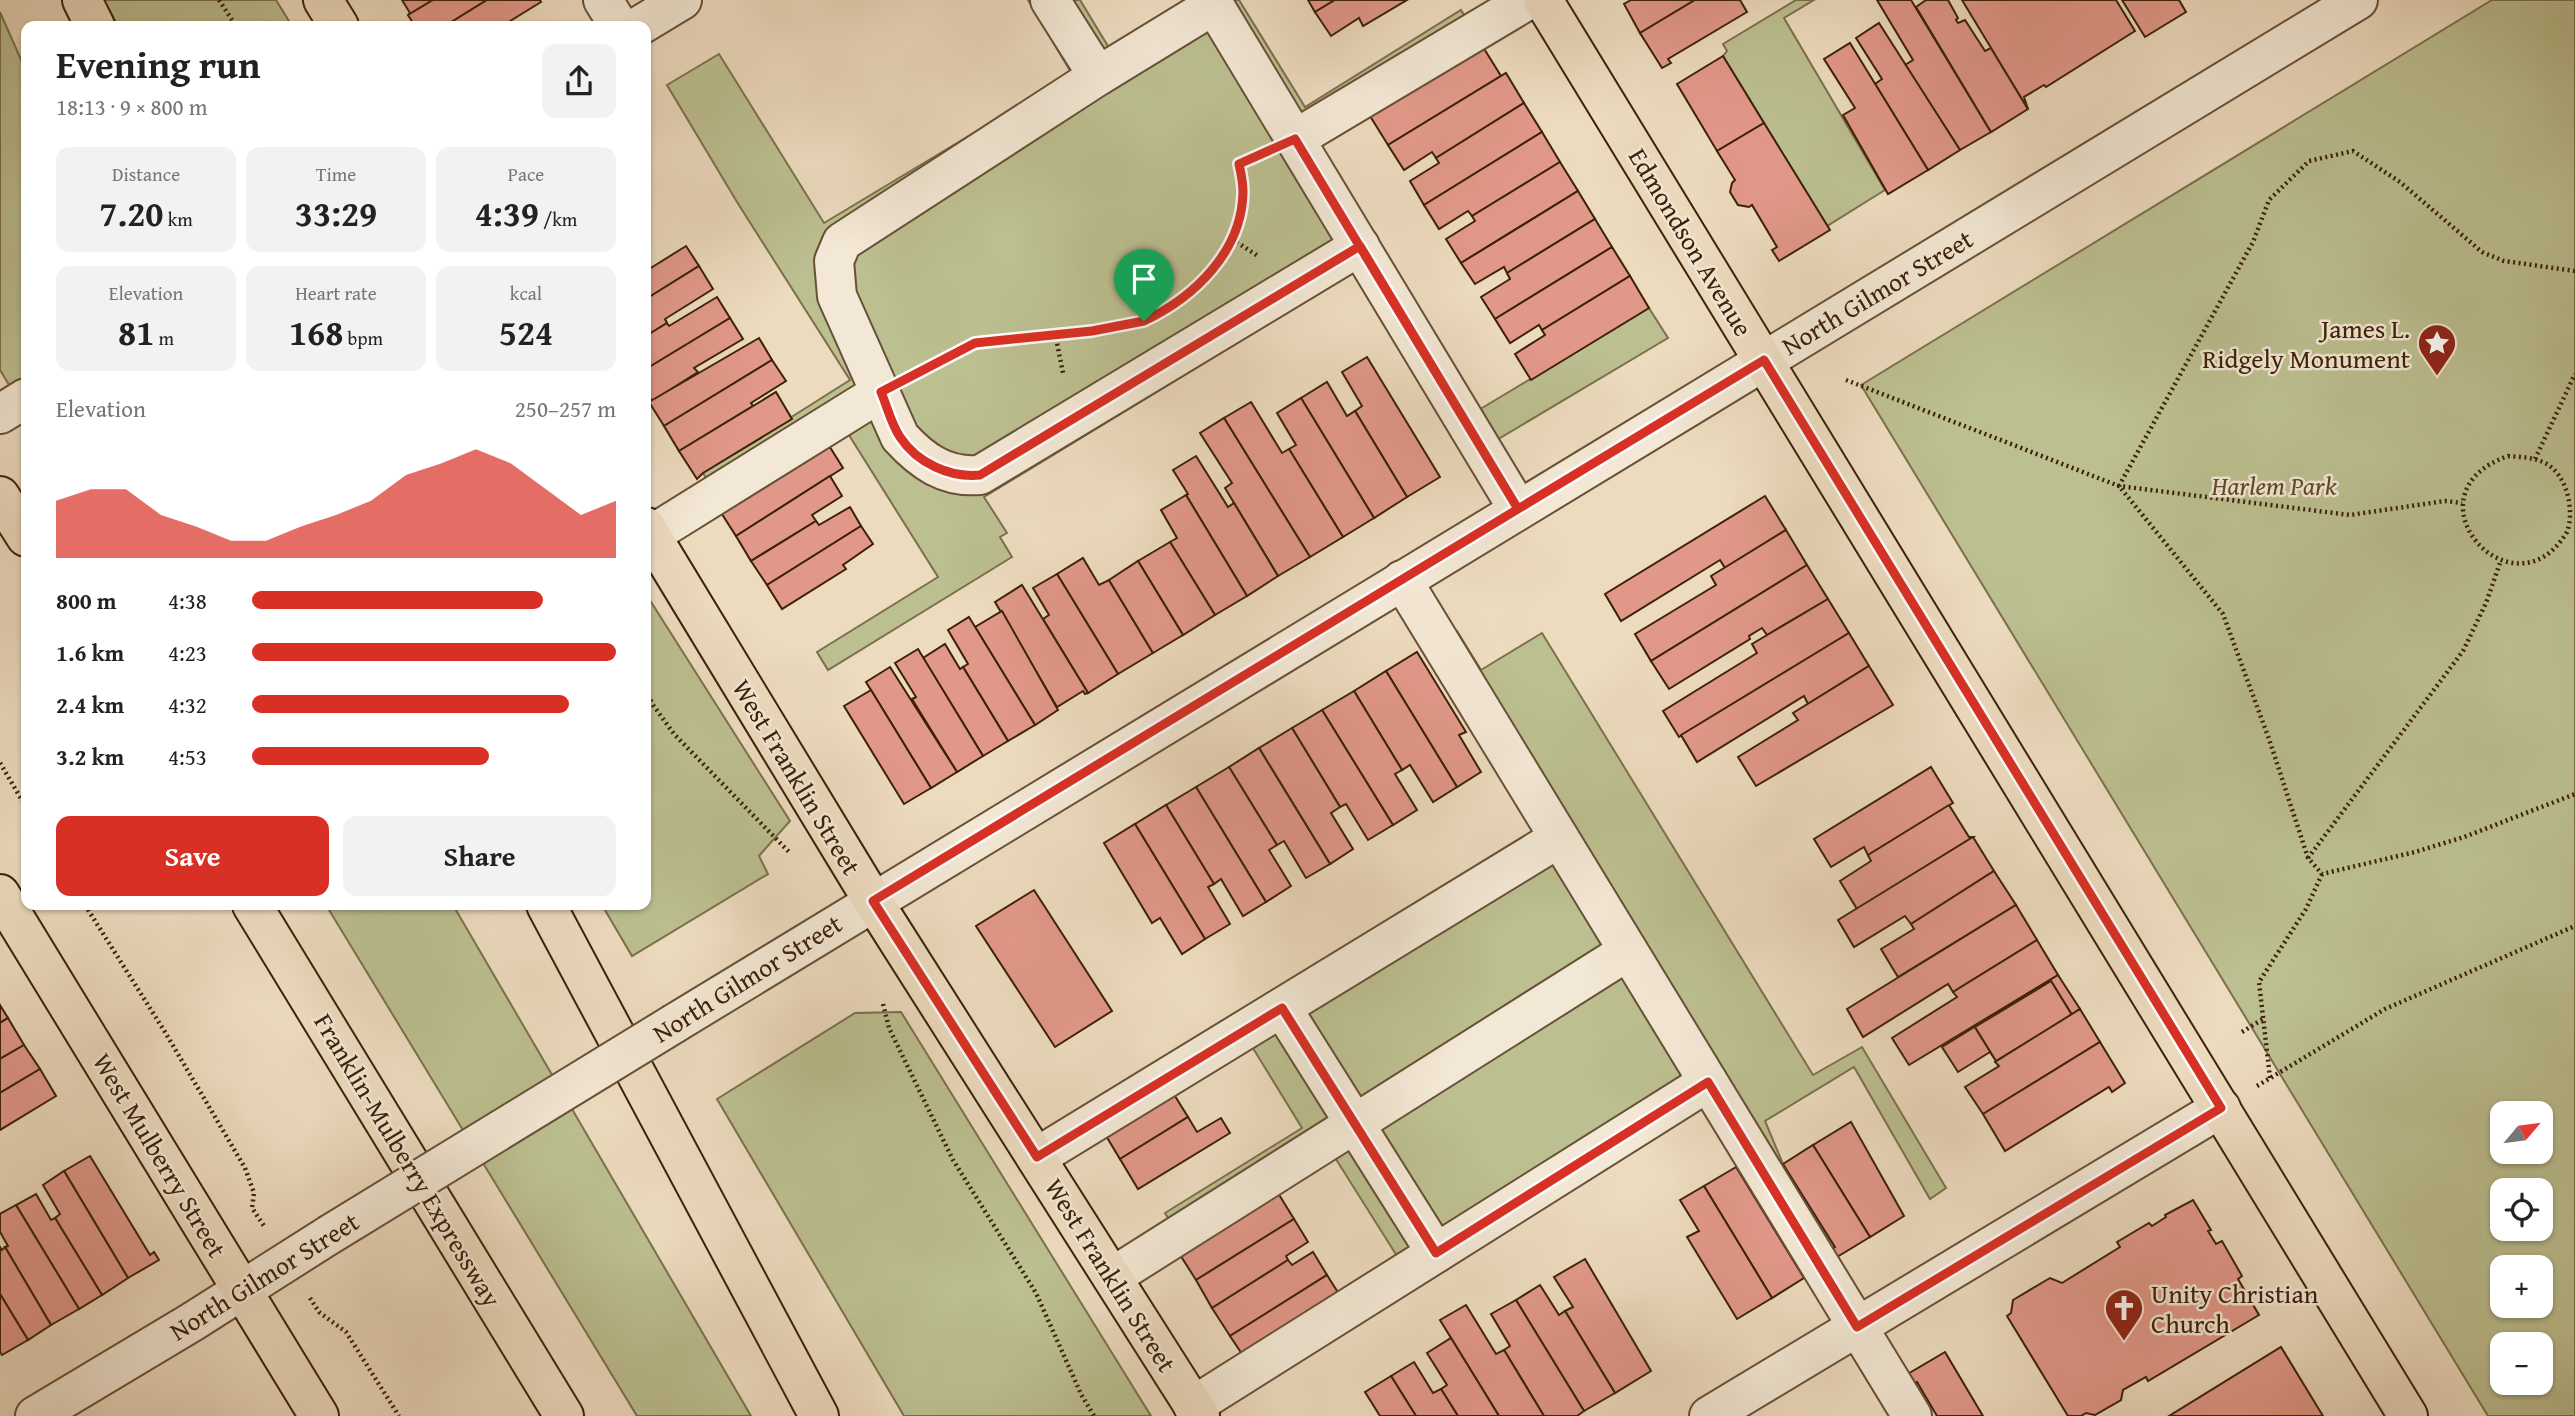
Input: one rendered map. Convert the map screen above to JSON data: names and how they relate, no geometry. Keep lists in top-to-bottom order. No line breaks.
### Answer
{"streets":{"main road":["Edmondson Avenue","West Franklin Street","West Mulberry Street","Franklin-Mulberry Expressway"],"street":["North Gilmor Street"]},"crossings":[["Edmondson Avenue","North Gilmor Street"],["North Gilmor Street","West Franklin Street"],["North Gilmor Street","West Mulberry Street"]],"parks":["Harlem Park"],"places":{"place":["James L. Ridgely Monument"],"church":["Unity Christian Church"]},"north":"top right","page":{"heading":["Evening run","18:13 · 9 × 800 m"],"stats":[["Distance","7.20 km"],["Time","33:29"],["Pace","4:39 /km"],["Elevation","81 m"],["Heart rate","168 bpm"],["kcal","524"]],"chart":["Elevation","250–257 m"],"list":[{"name":"800 m","note":"4:38"},{"name":"1.6 km","note":"4:23"},{"name":"2.4 km","note":"4:32"},{"name":"3.2 km","note":"4:53"}],"buttons":["Save","Share"],"map_buttons":["+","−"]}}
